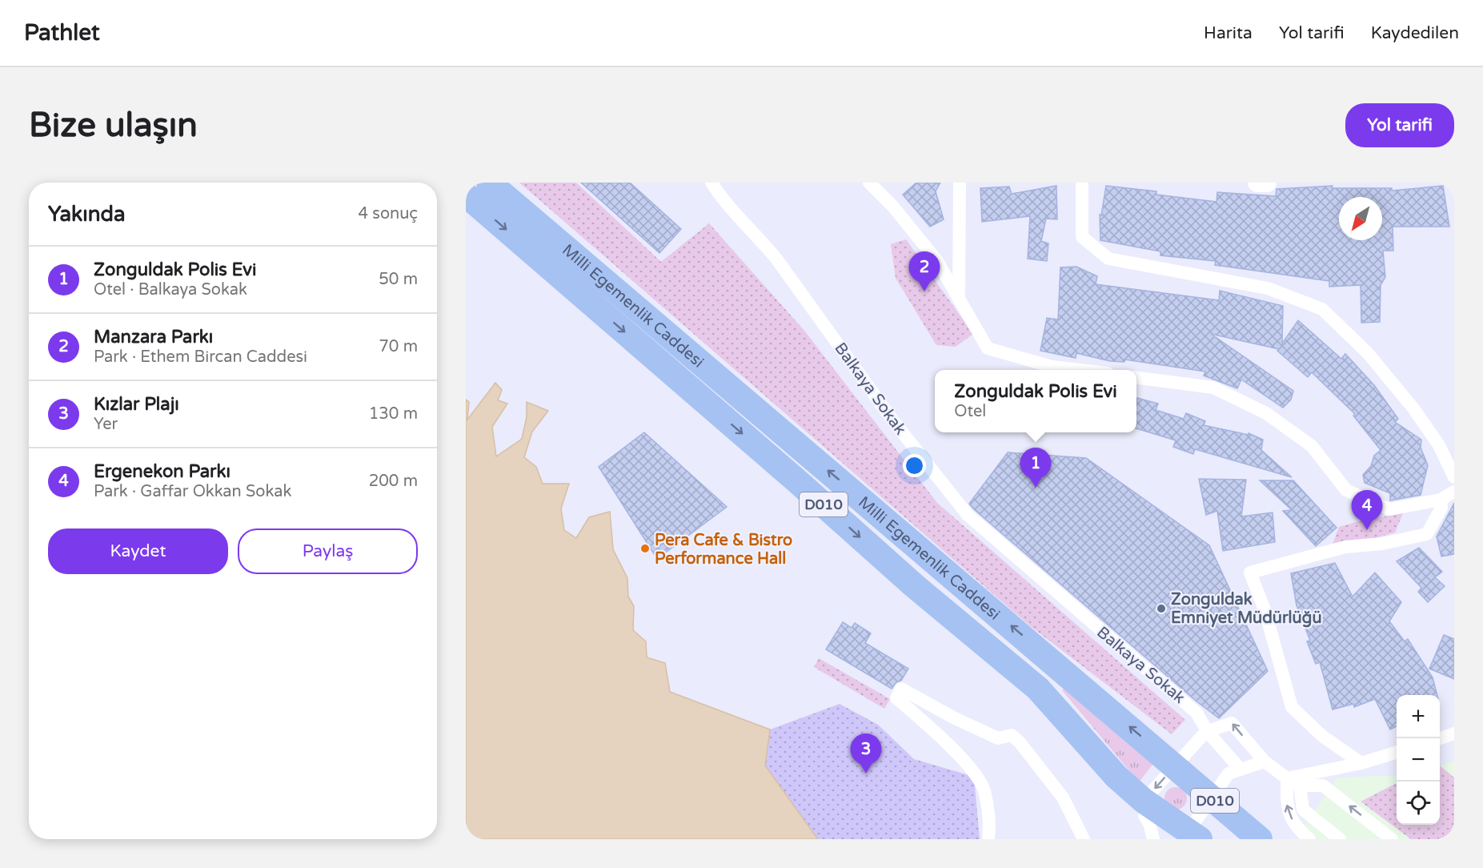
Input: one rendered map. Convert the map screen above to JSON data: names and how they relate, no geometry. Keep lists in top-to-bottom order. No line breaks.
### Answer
{"streets":{"highway":["Milli Egemenlik Caddesi","D010"],"street":["Balkaya Sokak"]},"places":["Pera Cafe & Bistro Performance Hall","Zonguldak Emniyet Müdürlüğü"],"north":"bottom left","page":{"header":"Pathlet","nav":["Harita","Yol tarifi","Kaydedilen"],"buttons":["Yol tarifi",["Kaydet","Paylaş"]],"title":"Bize ulaşın","heading":["Yakında","4 sonuç"],"list":[{"mark":"1","name":"Zonguldak Polis Evi","note":"Otel · Balkaya Sokak","value":"50 m"},{"mark":"2","name":"Manzara Parkı","note":"Park · Ethem Bircan Caddesi","value":"70 m"},{"mark":"3","name":"Kızlar Plajı","note":"Yer","value":"130 m"},{"mark":"4","name":"Ergenekon Parkı","note":"Park · Gaffar Okkan Sokak","value":"200 m"}],"pins":["2","1","4","3"],"popup":["Zonguldak Polis Evi","Otel"],"map_buttons":["+","−"]}}
